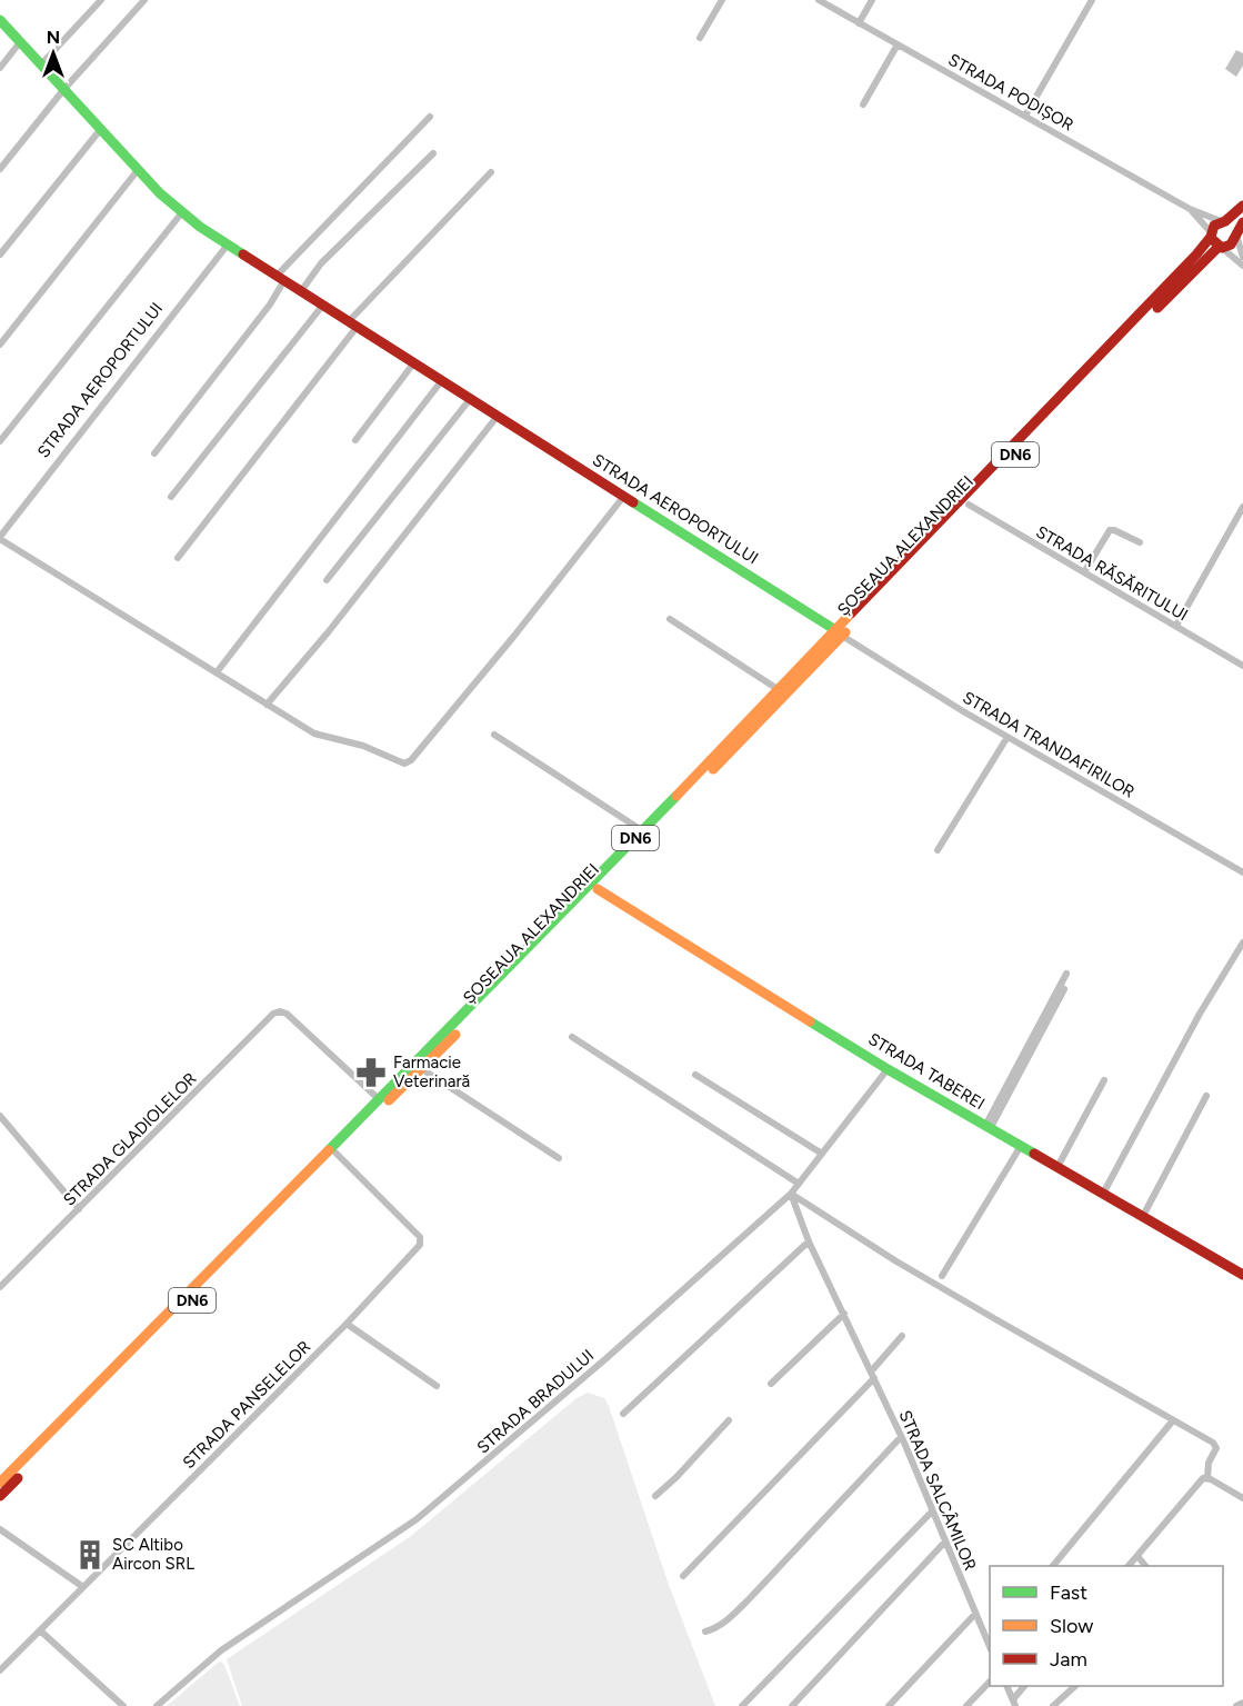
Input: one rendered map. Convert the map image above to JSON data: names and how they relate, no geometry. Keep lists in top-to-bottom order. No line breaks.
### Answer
{"streets":{"main road":["STRADA AEROPORTULUI","DN6","ȘOSEAUA ALEXANDRIEI","STRADA TABEREI"],"street":["STRADA PODIȘOR","STRADA RĂSĂRITULUI","STRADA TRANDAFIRILOR","STRADA GLADIOLELOR","STRADA BRADULUI","STRADA PANSELELOR","STRADA SALCÂMILOR"]},"crossings":[["STRADA PODIȘOR","ȘOSEAUA ALEXANDRIEI"],["STRADA AEROPORTULUI","ȘOSEAUA ALEXANDRIEI"],["STRADA AEROPORTULUI","STRADA TRANDAFIRILOR"],["ȘOSEAUA ALEXANDRIEI","STRADA RĂSĂRITULUI"],["ȘOSEAUA ALEXANDRIEI","STRADA TRANDAFIRILOR"],["ȘOSEAUA ALEXANDRIEI","STRADA TABEREI"],["ȘOSEAUA ALEXANDRIEI","STRADA GLADIOLELOR"],["ȘOSEAUA ALEXANDRIEI","STRADA PANSELELOR"],["STRADA TABEREI","STRADA BRADULUI"],["STRADA BRADULUI","STRADA SALCÂMILOR"]],"places":{"pharmacy":["Farmacie Veterinară"],"building":["SC Altibo Aircon SRL"]},"legend":["Fast","Slow","Jam"],"north":"top"}
